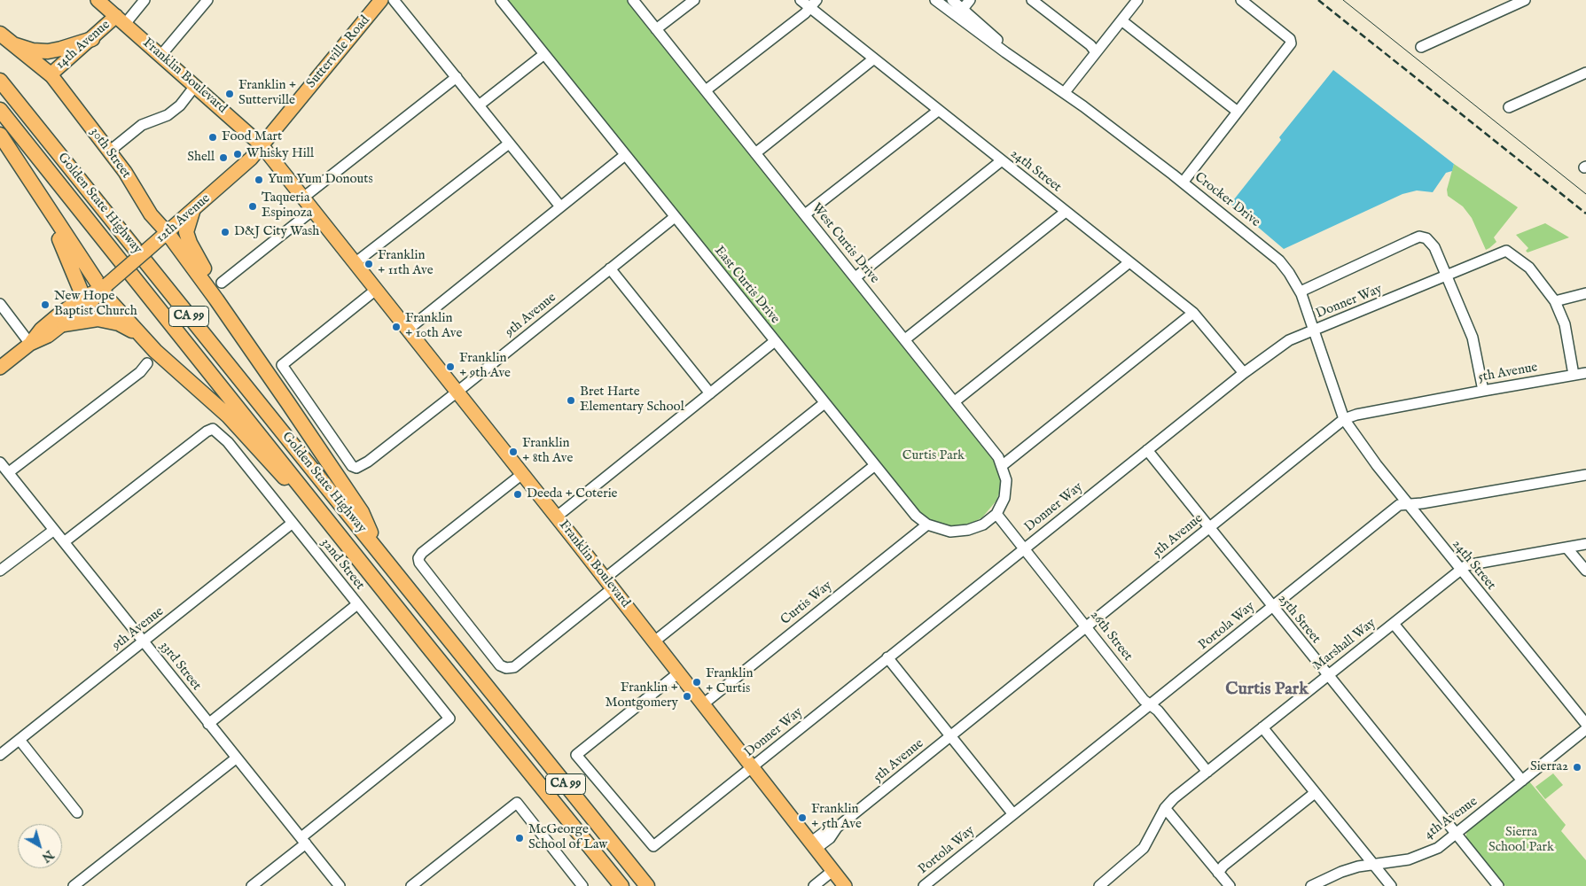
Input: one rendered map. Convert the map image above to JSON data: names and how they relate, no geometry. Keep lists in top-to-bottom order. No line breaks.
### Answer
{"streets":{"highway":["Golden State Highway","CA 99"],"main road":["14th Avenue","Sutterville Road","Franklin Boulevard","30th Street","12th Avenue"],"street":["24th Street","Crocker Drive","West Curtis Drive","East Curtis Drive","Donner Way","9th Avenue","5th Avenue","32nd Street","Curtis Way","25th Street","Portola Way","26th Street","Marshall Way","33rd Street","4th Avenue"]},"crossings":[["14th Avenue","Franklin Boulevard"],["14th Avenue","30th Street"],["Sutterville Road","Franklin Boulevard"],["Sutterville Road","12th Avenue"],["Franklin Boulevard","12th Avenue"],["Franklin Boulevard","Donner Way"],["Franklin Boulevard","9th Avenue"],["Franklin Boulevard","5th Avenue"],["Franklin Boulevard","Curtis Way"],["30th Street","12th Avenue"],["24th Street","Crocker Drive"],["24th Street","Donner Way"],["24th Street","5th Avenue"],["24th Street","Portola Way"],["24th Street","Marshall Way"],["Crocker Drive","Donner Way"],["Crocker Drive","5th Avenue"],["West Curtis Drive","East Curtis Drive"],["West Curtis Drive","26th Street"],["East Curtis Drive","9th Avenue"],["East Curtis Drive","Curtis Way"],["East Curtis Drive","26th Street"],["Donner Way","25th Street"],["Donner Way","26th Street"],["9th Avenue","32nd Street"],["9th Avenue","33rd Street"],["5th Avenue","25th Street"],["5th Avenue","26th Street"],["32nd Street","33rd Street"],["25th Street","Portola Way"],["25th Street","Marshall Way"],["25th Street","4th Avenue"],["Portola Way","26th Street"],["26th Street","Marshall Way"]],"districts":["Curtis Park"],"parks":["Curtis Park","Sierra School Park"],"places":["Franklin + Sutterville","Food Mart","Whisky Hill","Shell","Yum Yum Donouts","Taqueria Espinoza","D&J City Wash","Franklin + 11th Ave","New Hope Baptist Church","Franklin + 10th Ave","Franklin + 9th Ave","Bret Harte Elementary School","Franklin + 8th Ave","Deeda + Coterie","Franklin + Curtis","Franklin + Montgomery","Sierra2","Franklin + 5th Ave","McGeorge School of Law"],"north":"bottom right"}
